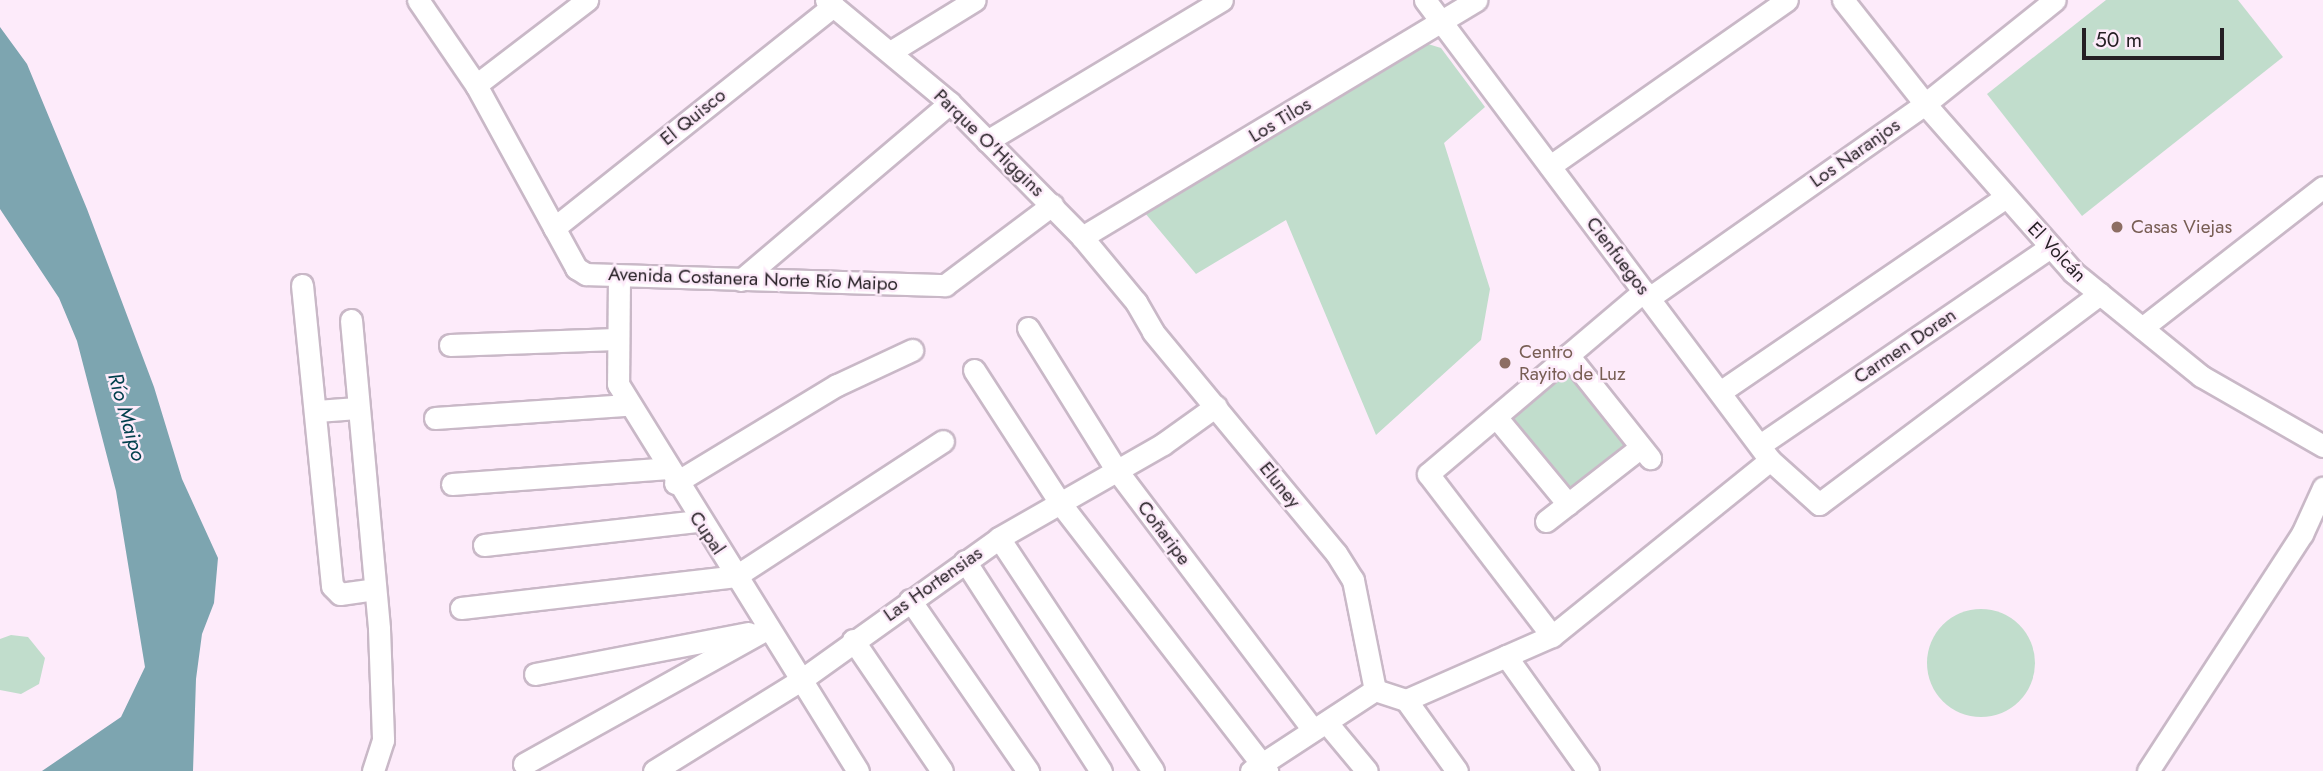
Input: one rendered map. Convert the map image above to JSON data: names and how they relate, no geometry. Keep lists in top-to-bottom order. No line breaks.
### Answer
{"streets":{"street":["El Quisco","Los Tilos","Parque O'Higgins","Los Naranjos","El Volcán","Cienfuegos","Avenida Costanera Norte Río Maipo","Carmen Doren","Eluney","Cupal","Coñaripe","Las Hortensias"]},"crossings":[["El Quisco","Parque O'Higgins"],["El Quisco","Avenida Costanera Norte Río Maipo"],["Los Tilos","Parque O'Higgins"],["Los Tilos","Cienfuegos"],["Parque O'Higgins","Avenida Costanera Norte Río Maipo"],["Parque O'Higgins","Eluney"],["Los Naranjos","El Volcán"],["Los Naranjos","Cienfuegos"],["Los Naranjos","Carmen Doren"],["El Volcán","Cienfuegos"],["El Volcán","Carmen Doren"],["Cienfuegos","Carmen Doren"],["Avenida Costanera Norte Río Maipo","Cupal"],["Eluney","Las Hortensias"],["Cupal","Las Hortensias"],["Coñaripe","Las Hortensias"]],"water":["Río Maipo"],"places":["Casas Viejas","Centro Rayito de Luz"],"scale_bar":"50 m"}
